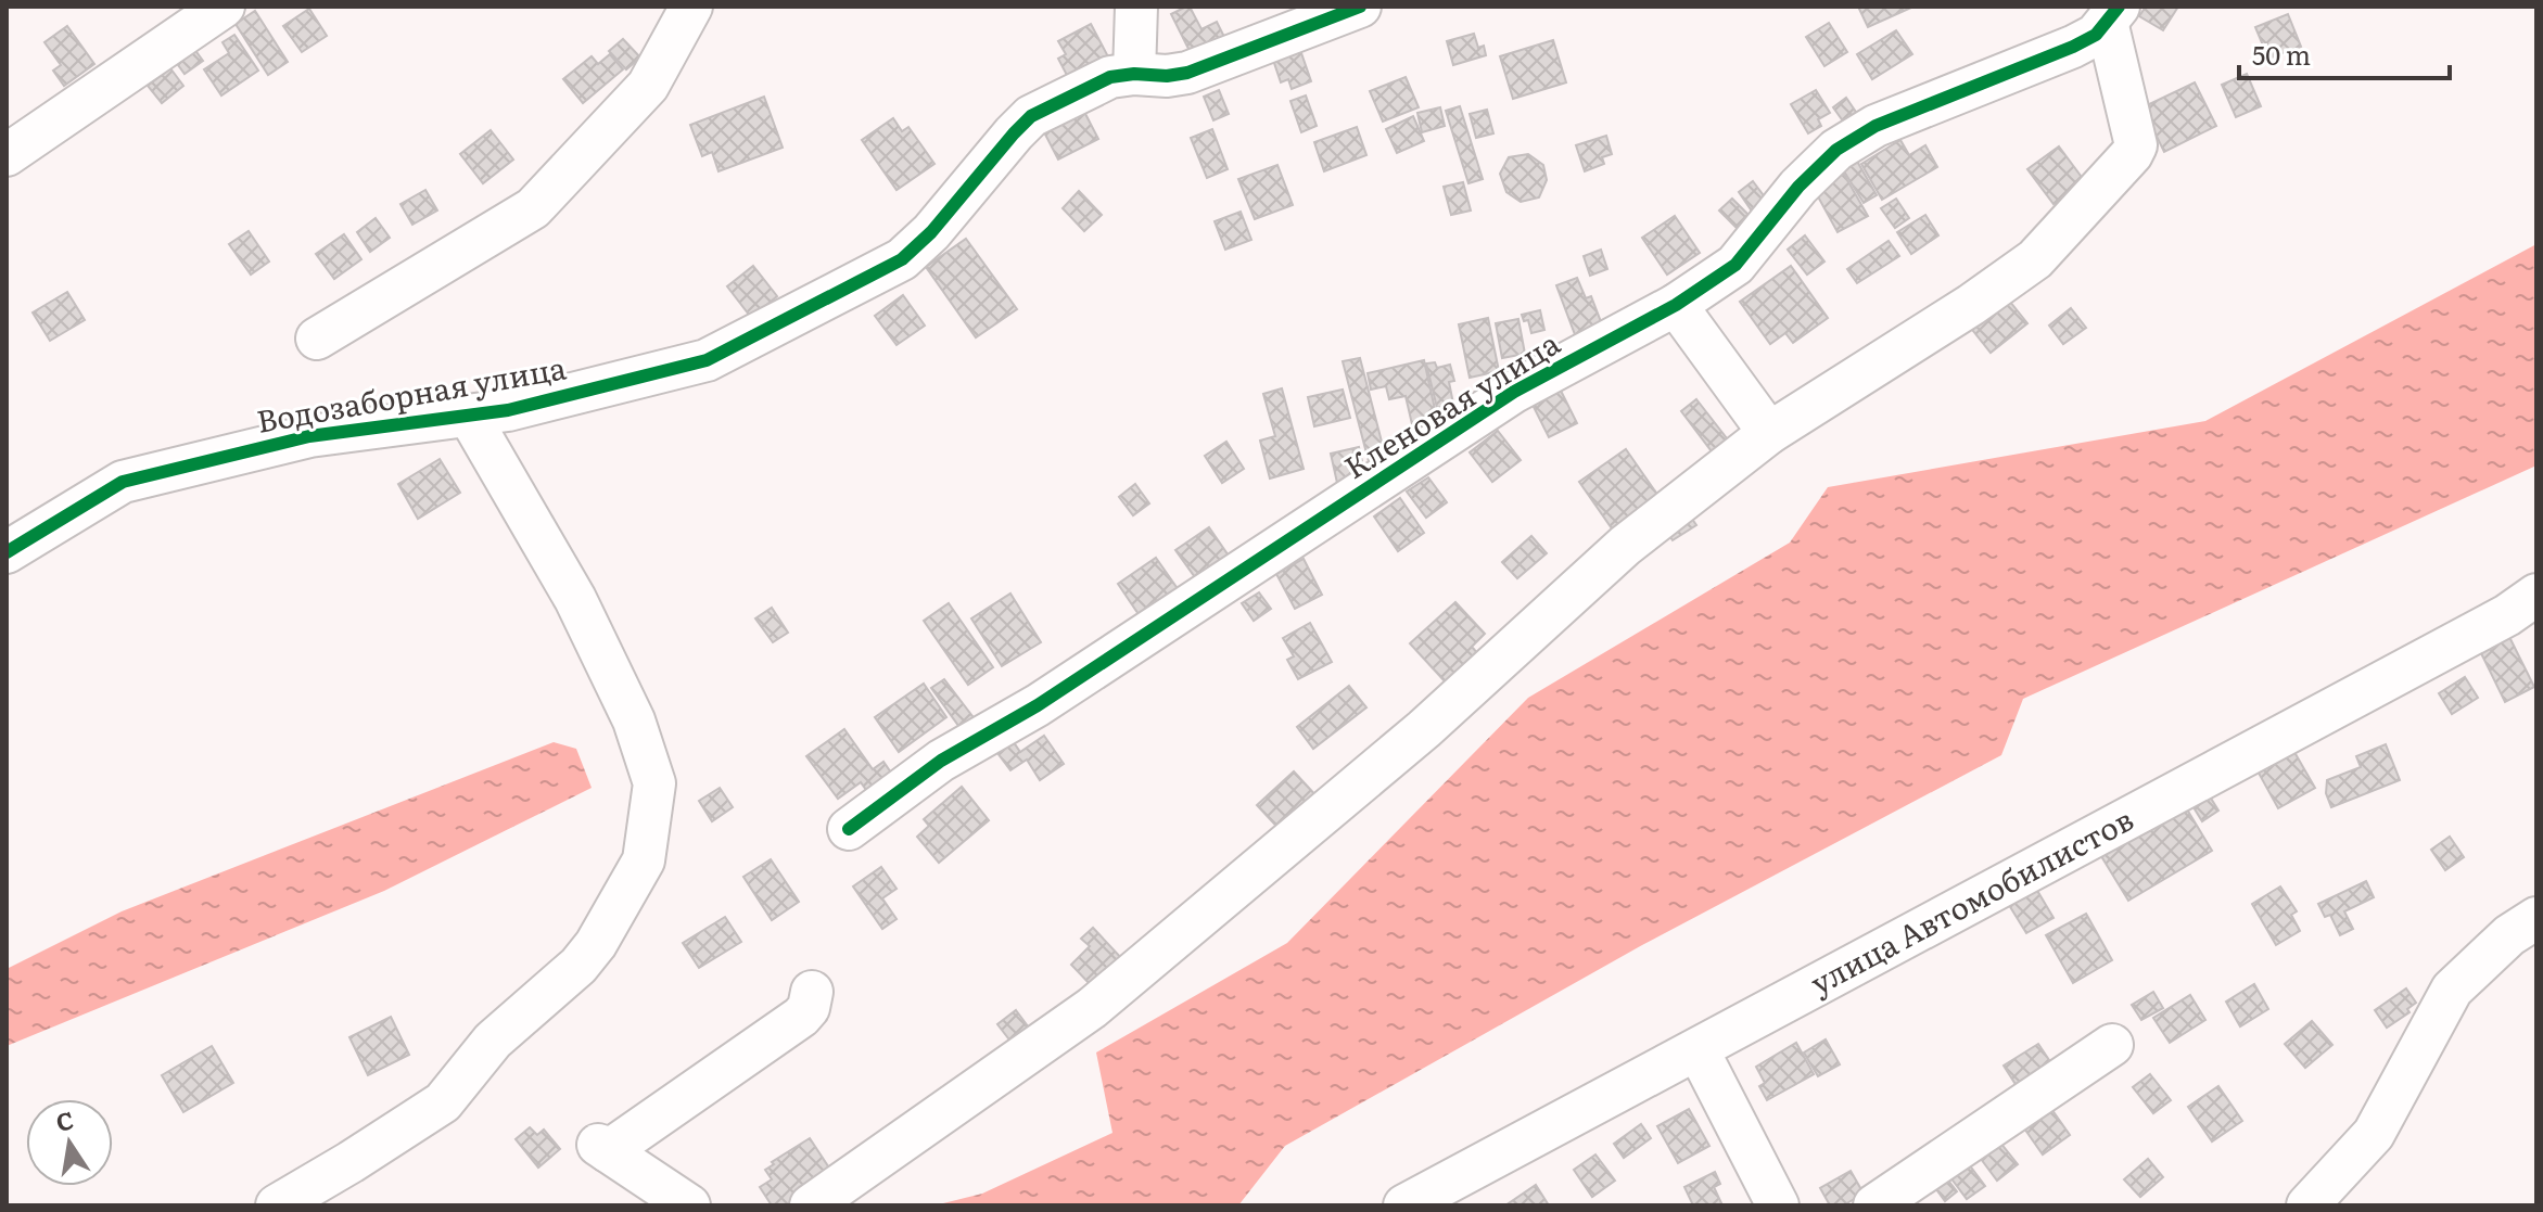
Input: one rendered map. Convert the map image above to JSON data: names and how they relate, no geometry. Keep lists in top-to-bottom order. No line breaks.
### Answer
{"streets":{"street":["Водозаборная улица","Кленовая улица","улица Автомобилистов"]},"scale_bar":"50 m","north":"top"}
